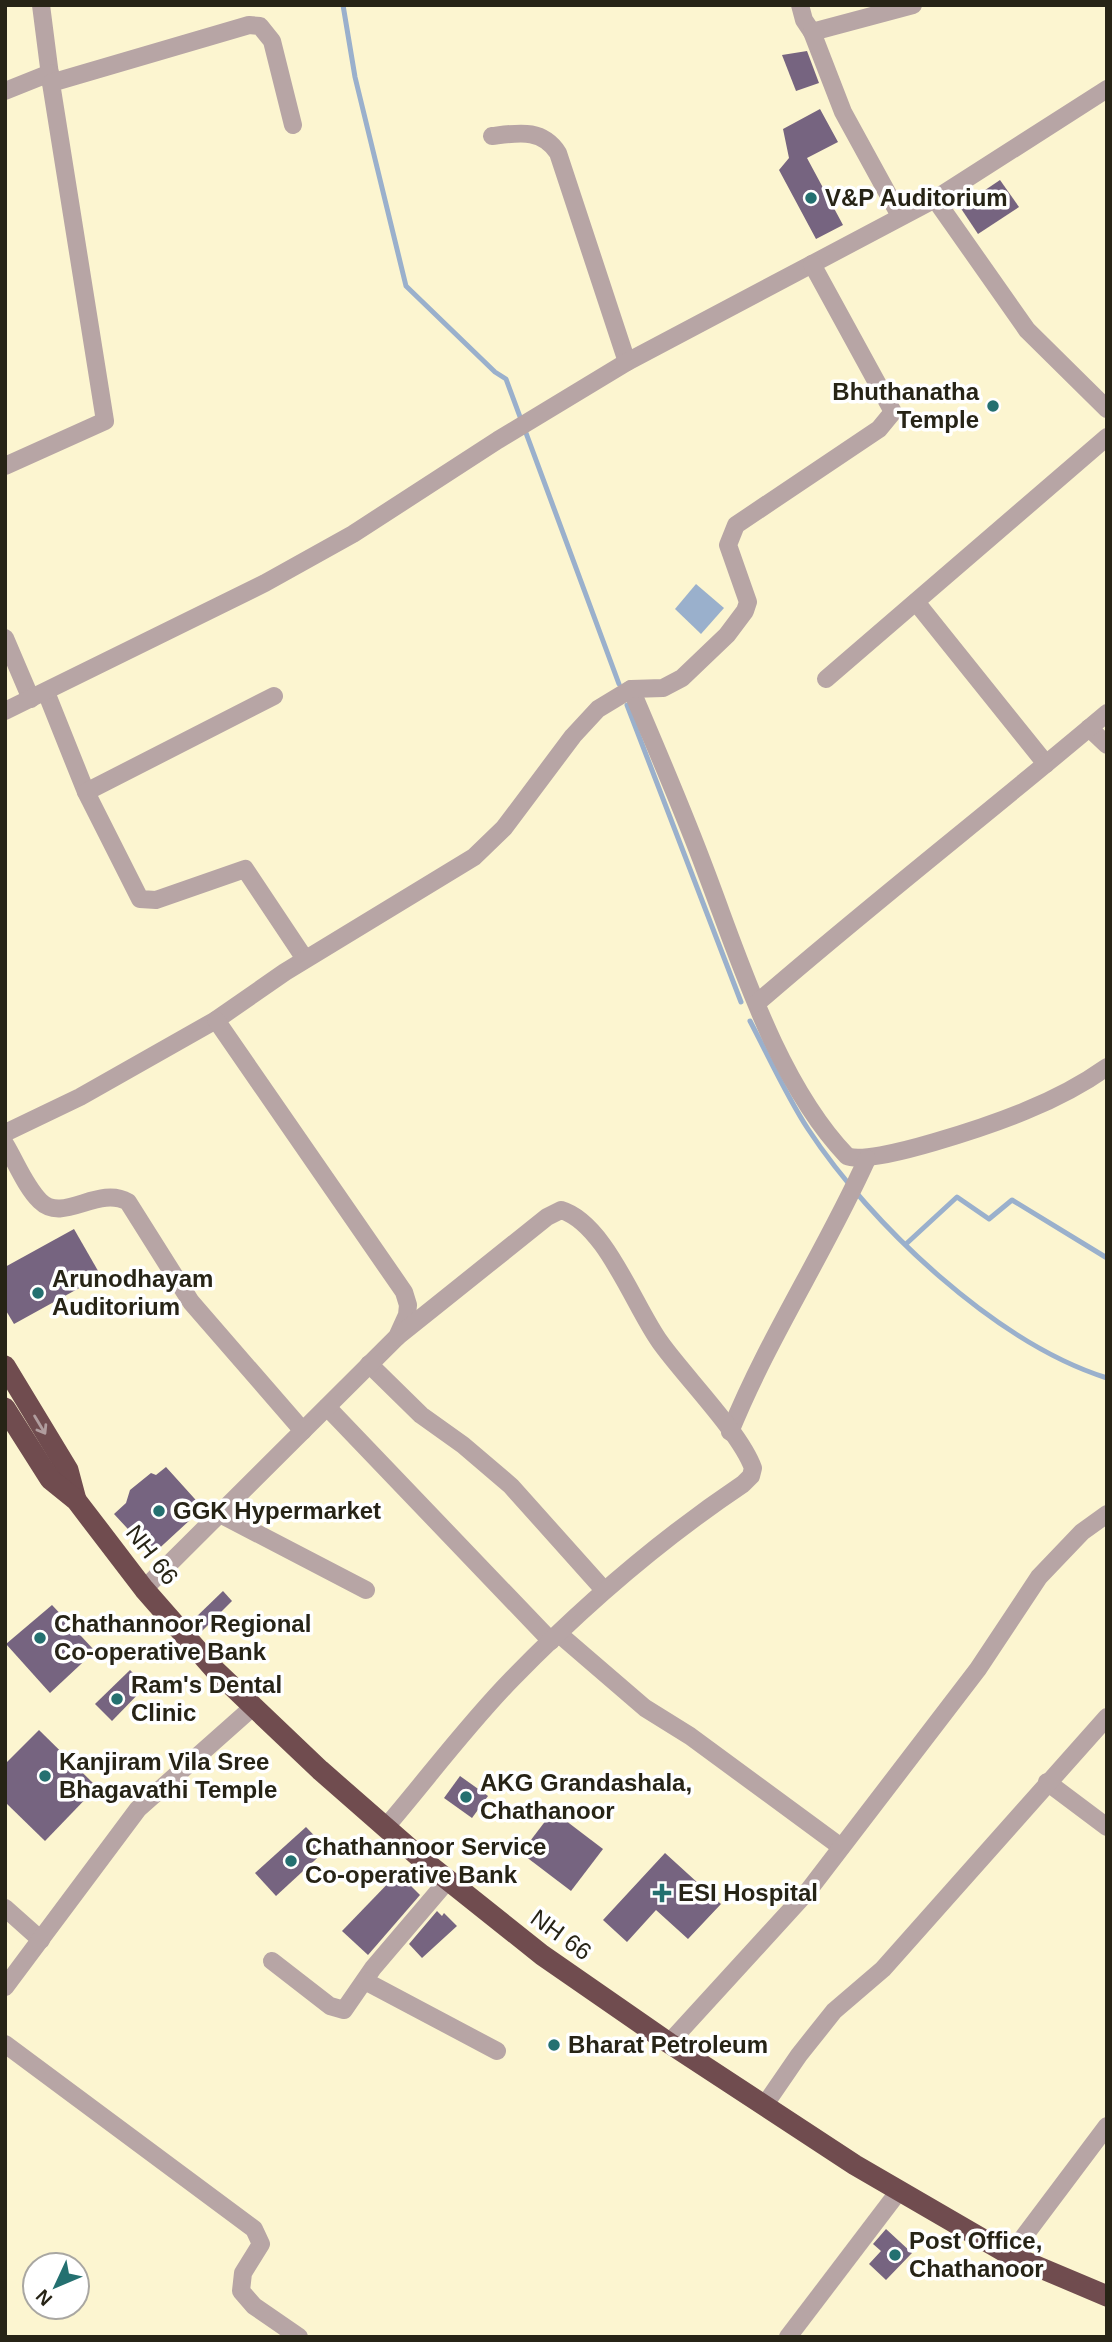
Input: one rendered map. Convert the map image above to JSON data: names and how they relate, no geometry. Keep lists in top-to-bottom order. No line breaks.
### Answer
{"streets":{"highway":["NH 66"]},"places":{"other":["V&P Auditorium","Bhuthanatha Temple","Arunodhayam Auditorium","GGK Hypermarket","Chathannoor Regional Co-operative Bank","Ram's Dental Clinic","Kanjiram Vila Sree Bhagavathi Temple","AKG Grandashala, Chathanoor","Chathannoor Service Co-operative Bank","Bharat Petroleum","Post Office, Chathanoor"],"health":["ESI Hospital"]},"north":"bottom left"}
